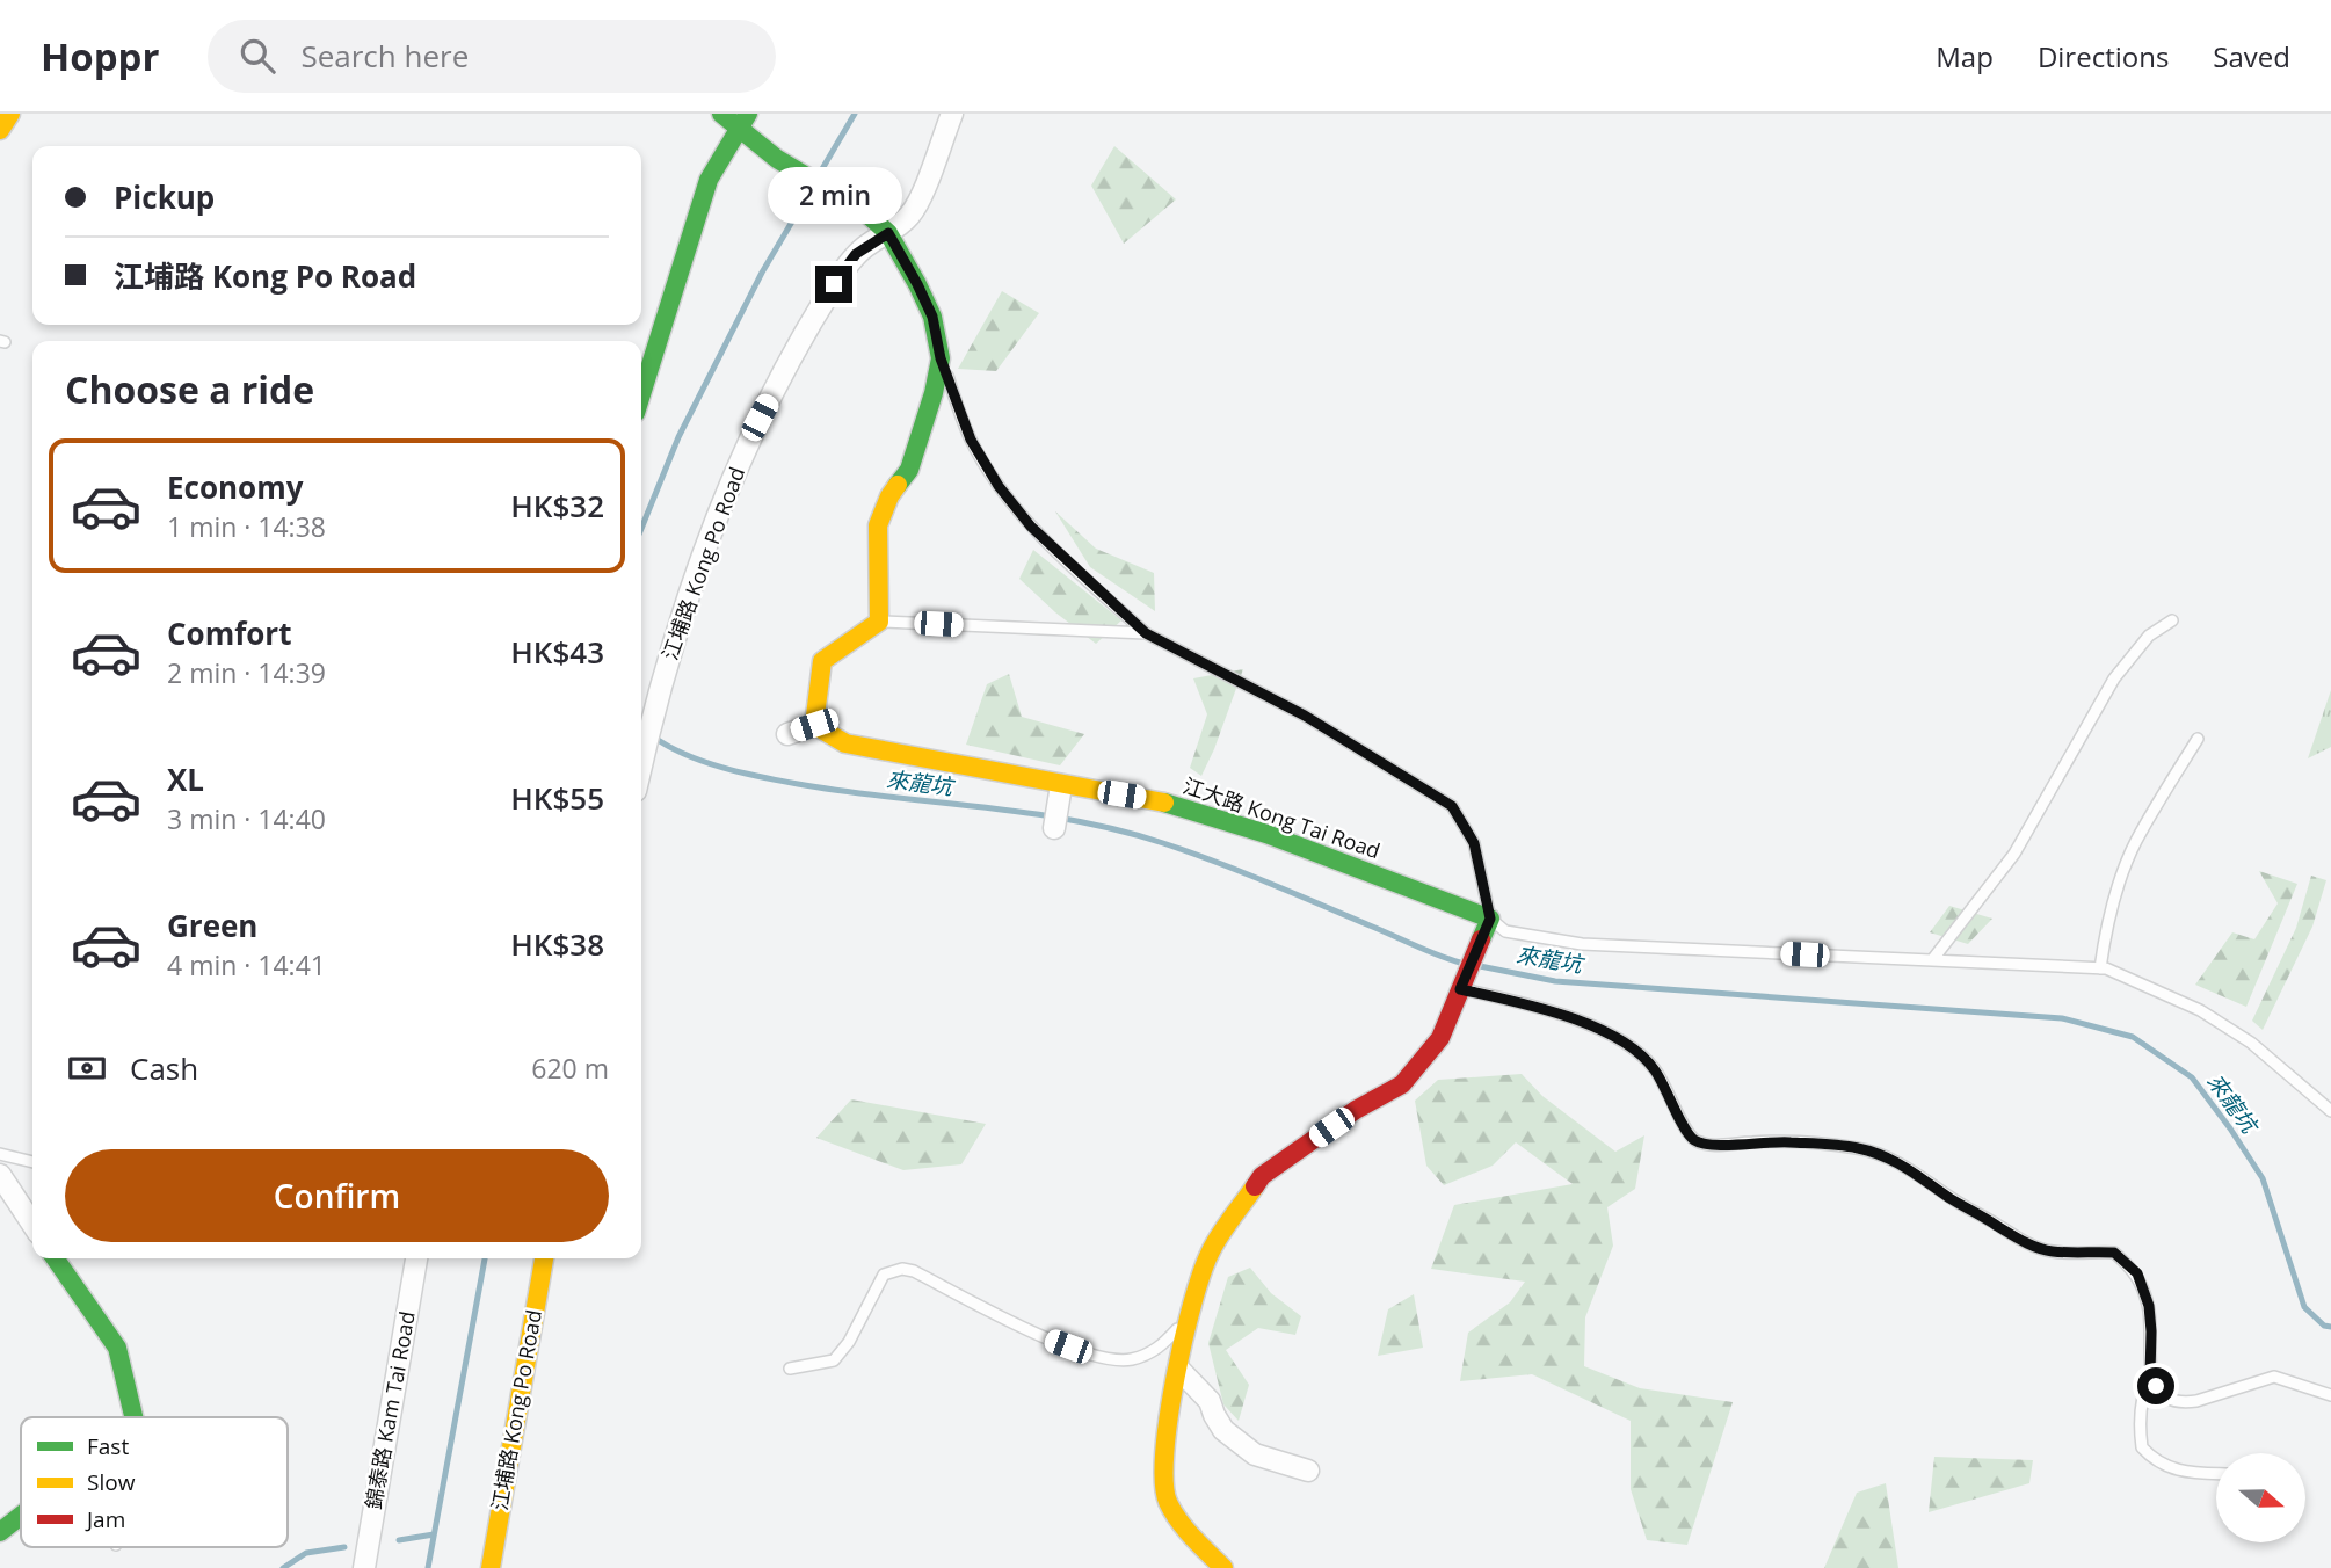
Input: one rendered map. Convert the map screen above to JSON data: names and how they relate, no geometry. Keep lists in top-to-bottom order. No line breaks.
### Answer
{"streets":{"street":["江埔路 Kong Po Road","江大路 Kong Tai Road","錦泰路 Kam Tai Road"]},"water":["來龍坑"],"legend":["Fast","Slow","Jam"],"north":"right","page":{"header":"Hoppr","search":"Search here","nav":["Map","Directions","Saved"],"banner":["Pickup","江埔路 Kong Po Road"],"bubble":"2 min","heading":"Choose a ride","list":[{"name":"Economy","note":"1 min · 14:38","value":"HK$32"},{"name":"Comfort","note":"2 min · 14:39","value":"HK$43"},{"name":"XL","note":"3 min · 14:40","value":"HK$55"},{"name":"Green","note":"4 min · 14:41","value":"HK$38"}],"pay":["Cash","620 m"],"buttons":"Confirm"}}
